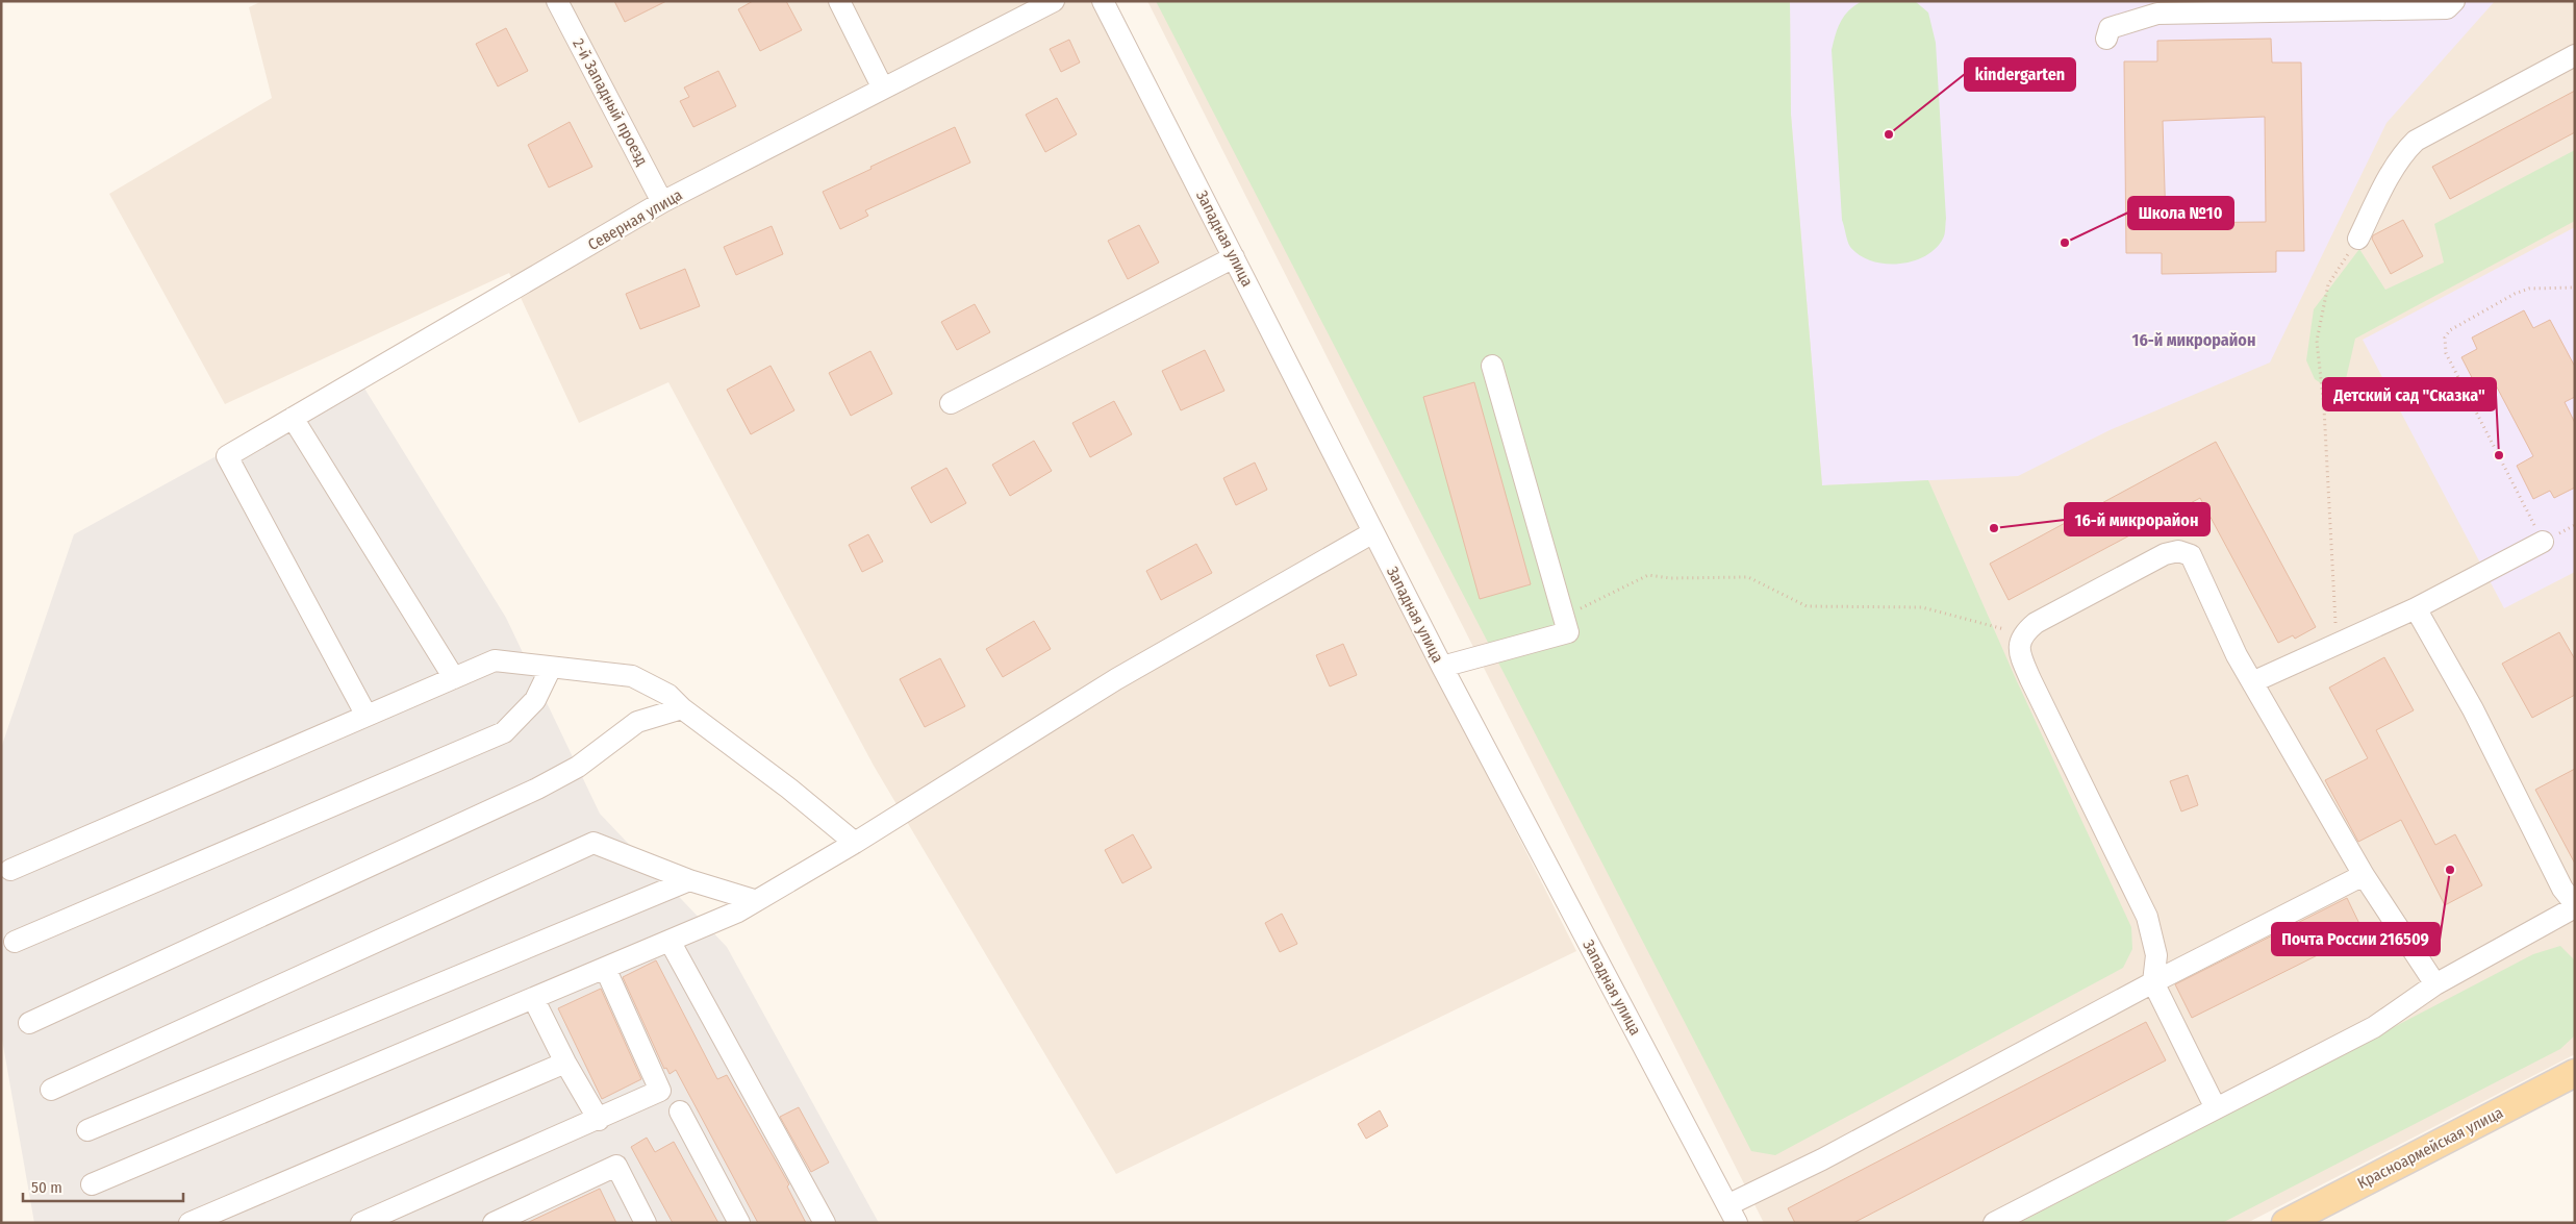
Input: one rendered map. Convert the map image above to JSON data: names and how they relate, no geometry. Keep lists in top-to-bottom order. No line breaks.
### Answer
{"streets":{"main road":["Красноармейская улица"],"street":["2-й Западный проезд","Северная улица","Западная улица"]},"crossings":[["2-й Западный проезд","Северная улица"]],"districts":["16-й микрорайон"],"places":["kindergarten","Школа №10","Детский сад \"Сказка\"","16-й микрорайон","Почта России 216509"],"scale_bar":"50 m"}
